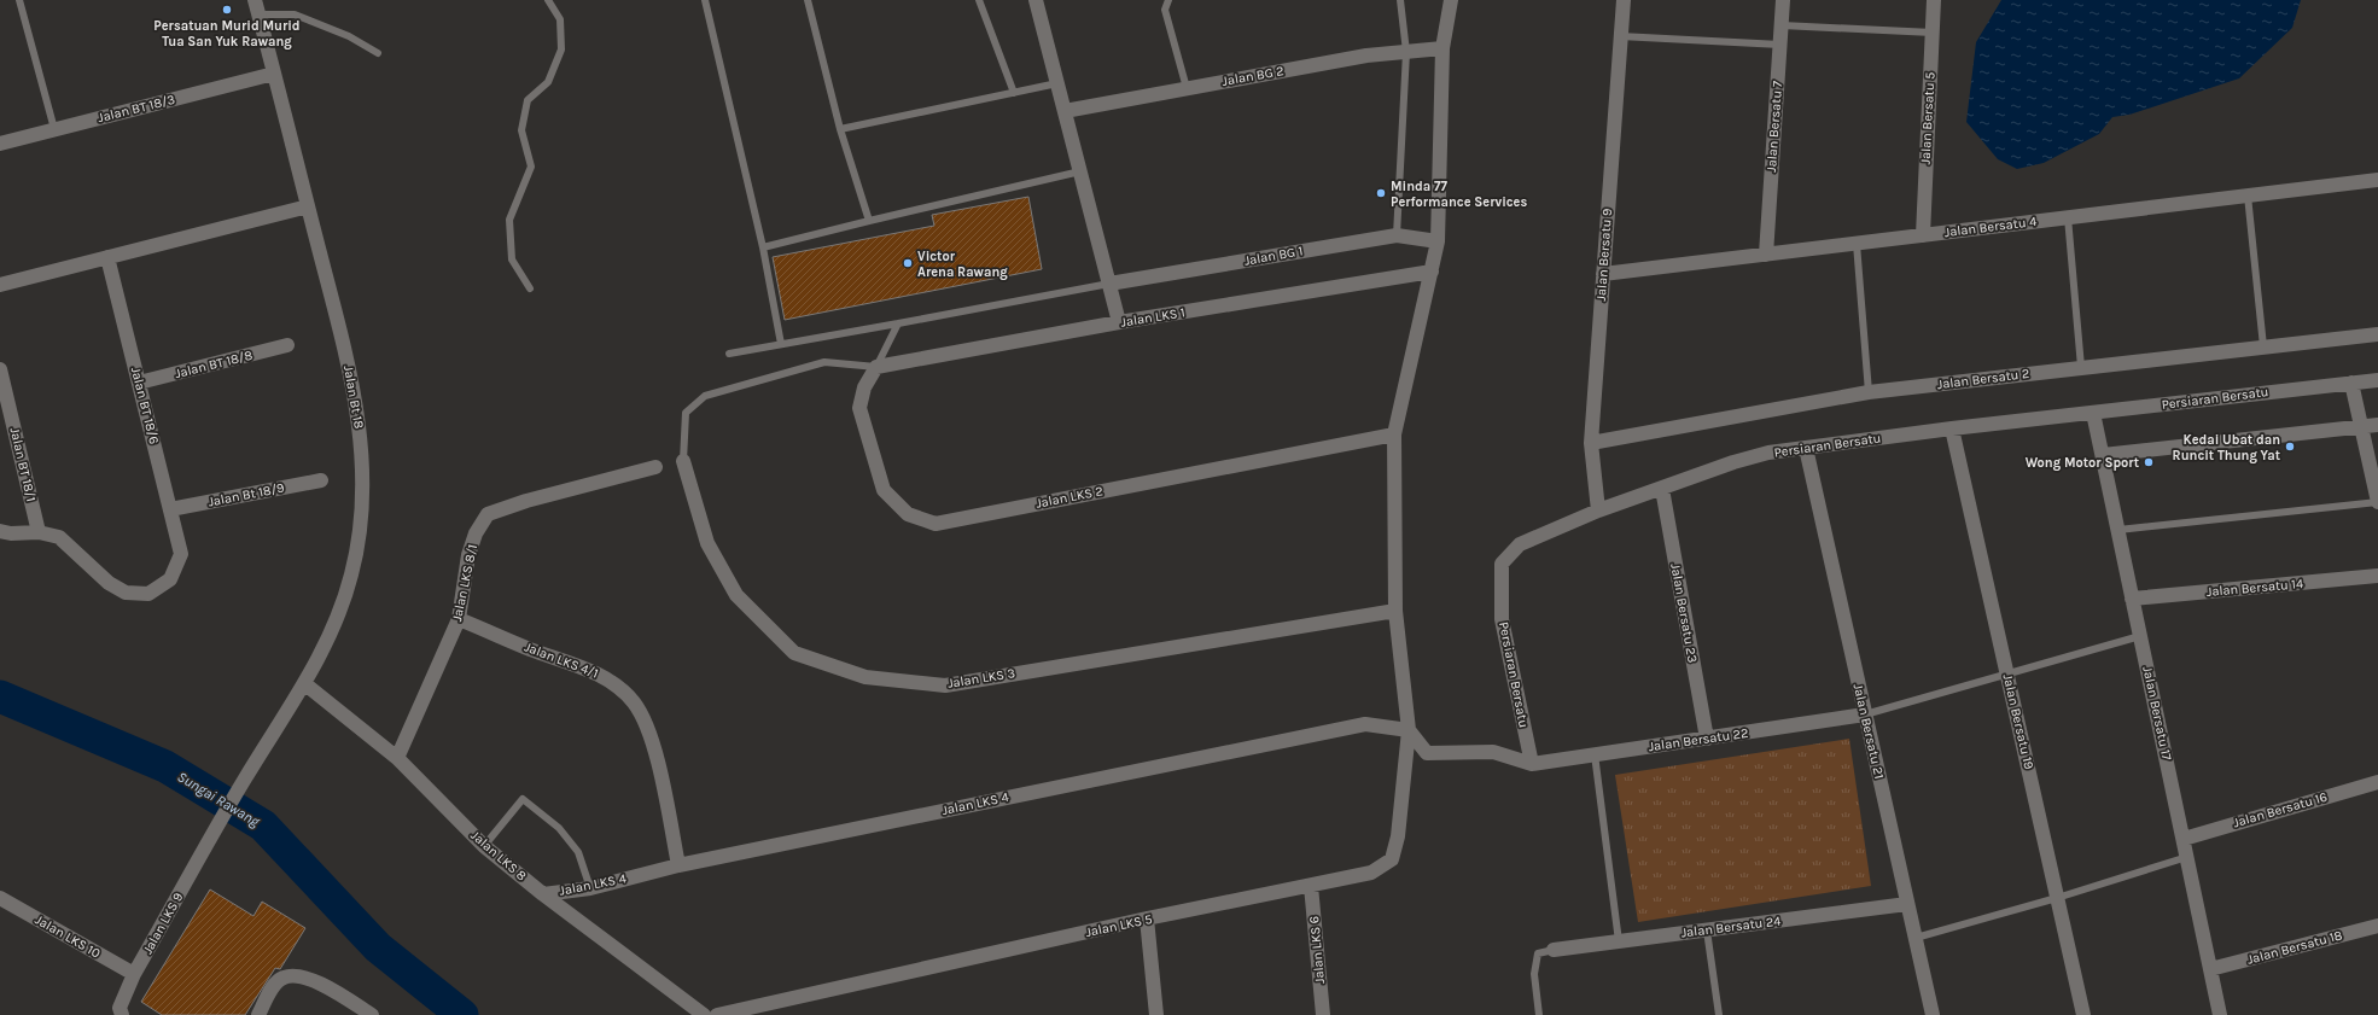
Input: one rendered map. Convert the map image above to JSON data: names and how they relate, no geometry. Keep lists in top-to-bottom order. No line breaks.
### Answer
{"streets":{"street":["Jalan BG 2","Jalan BT 18/3","Jalan Bersatu 5","Jalan Bersatu 7","Jalan Bersatu 4","Jalan Bersatu 9","Jalan BG 1","Jalan LKS 1","Jalan BT 18/8","Jalan Bersatu 2","Jalan Bt 18","Persiaran Bersatu","Jalan BT 18/6","Jalan BT 18/1","Jalan Bt 18/9","Jalan LKS 2","Jalan LKS 8/1","Jalan Bersatu 14","Jalan Bersatu 23","Jalan LKS 4/1","Jalan LKS 3","Jalan Bersatu 17","Jalan Bersatu 19","Jalan Bersatu 21","Jalan Bersatu 22","Jalan LKS 4","Jalan Bersatu 16","Jalan LKS 8","Jalan LKS 9","Jalan LKS 5","Jalan Bersatu 24","Jalan LKS 10","Jalan Bersatu 18","Jalan LKS 6"]},"crossings":[["Jalan BG 2","Jalan LKS 5"],["Jalan BT 18/3","Jalan Bt 18"],["Jalan Bersatu 5","Jalan Bersatu 4"],["Jalan Bersatu 7","Jalan Bersatu 4"],["Jalan Bersatu 4","Jalan Bersatu 9"],["Jalan Bersatu 9","Jalan Bersatu 2"],["Jalan Bersatu 9","Persiaran Bersatu"],["Jalan BG 1","Jalan LKS 5"],["Jalan LKS 1","Jalan LKS 2"],["Jalan LKS 1","Jalan LKS 5"],["Jalan BT 18/8","Jalan BT 18/6"],["Jalan Bt 18","Jalan LKS 8"],["Jalan Bt 18","Jalan LKS 9"],["Persiaran Bersatu","Jalan Bersatu 23"],["Persiaran Bersatu","Jalan Bersatu 17"],["Persiaran Bersatu","Jalan Bersatu 19"],["Persiaran Bersatu","Jalan Bersatu 21"],["Persiaran Bersatu","Jalan Bersatu 22"],["Jalan BT 18/6","Jalan BT 18/1"],["Jalan BT 18/6","Jalan Bt 18/9"],["Jalan LKS 2","Jalan LKS 5"],["Jalan LKS 8/1","Jalan LKS 4/1"],["Jalan LKS 8/1","Jalan LKS 8"],["Jalan Bersatu 14","Jalan Bersatu 17"],["Jalan Bersatu 23","Jalan Bersatu 22"],["Jalan LKS 4/1","Jalan LKS 4"],["Jalan LKS 3","Jalan LKS 5"],["Jalan Bersatu 17","Jalan Bersatu 16"],["Jalan Bersatu 17","Jalan Bersatu 18"],["Jalan Bersatu 21","Jalan Bersatu 22"],["Jalan Bersatu 21","Jalan Bersatu 24"],["Jalan LKS 4","Jalan LKS 8"],["Jalan LKS 4","Jalan LKS 5"],["Jalan LKS 9","Jalan LKS 10"],["Jalan LKS 5","Jalan LKS 6"]],"water":["Sungai Rawang"],"places":["Persatuan Murid Murid Tua San Yuk Rawang","Minda 77 Performance Services","Victor Arena Rawang","Kedai Ubat dan Runcit Thung Yat","Wong Motor Sport"]}
